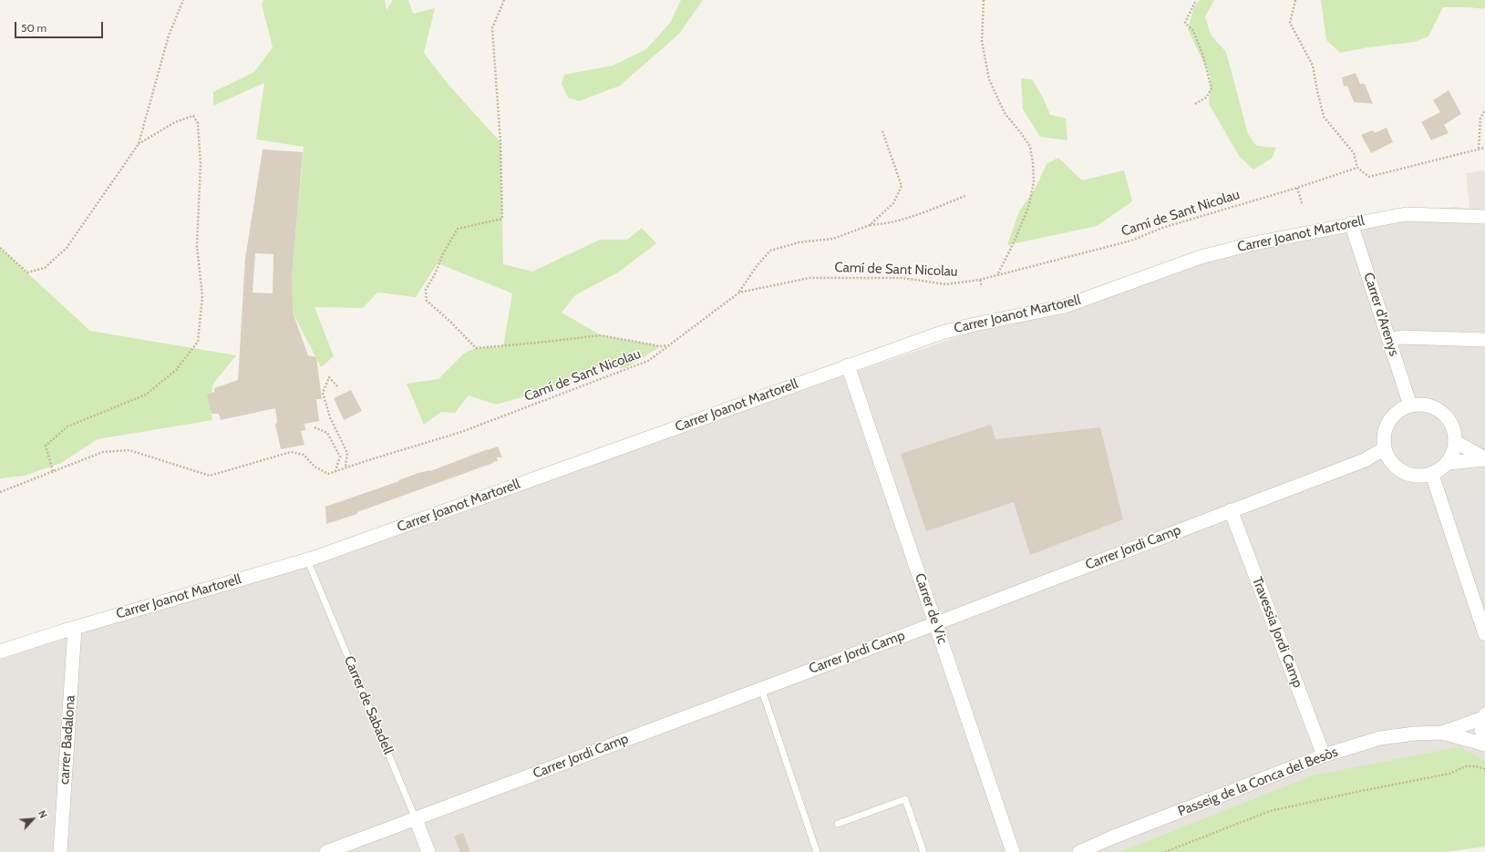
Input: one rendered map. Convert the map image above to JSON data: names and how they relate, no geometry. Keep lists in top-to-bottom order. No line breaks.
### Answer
{"streets":{"street":["Carrer Joanot Martorell","Carrer d'Arenys","Carrer Jordi Camp","Carrer de Vic","Travessia Jordi Camp","Carrer de Sabadell","carrer Badalona","Passeig de la Conca del Besòs"],"path":["Camí de Sant Nicolau"]},"crossings":[["Carrer Joanot Martorell","Carrer d'Arenys"],["Carrer Joanot Martorell","Carrer de Vic"],["Carrer Joanot Martorell","Carrer de Sabadell"],["Carrer Joanot Martorell","carrer Badalona"],["Carrer d'Arenys","Carrer Jordi Camp"],["Carrer Jordi Camp","Carrer de Vic"],["Carrer Jordi Camp","Travessia Jordi Camp"],["Carrer Jordi Camp","Carrer de Sabadell"],["Travessia Jordi Camp","Passeig de la Conca del Besòs"]],"scale_bar":"50 m","north":"top right"}
